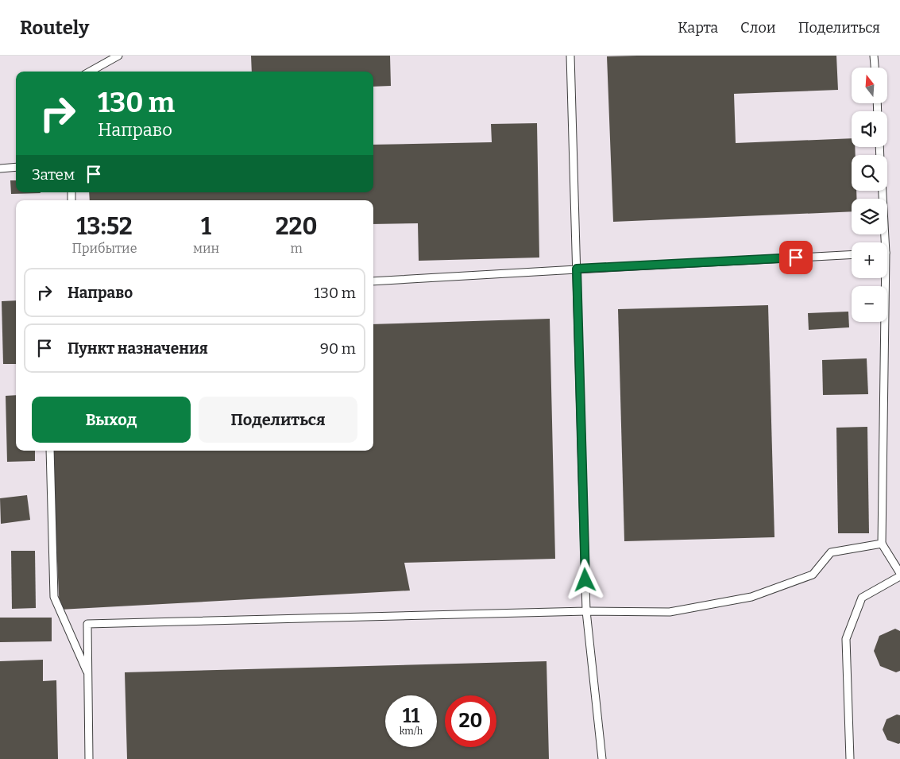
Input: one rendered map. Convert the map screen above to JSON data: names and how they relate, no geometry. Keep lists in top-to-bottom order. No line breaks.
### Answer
{"north":"top","page":{"header":"Routely","nav":["Карта","Слои","Поделиться"],"map_buttons":["+","−"],"turn":["130 m","Направо"],"then":"Затем","eta":["13:52","Прибытие","1","мин","220","m"],"list":[{"name":"Направо","value":"130 m"},{"name":"Пункт назначения","value":"90 m"}],"buttons":["Выход","Поделиться"],"speed":"11 km/h","limit":"20"}}
